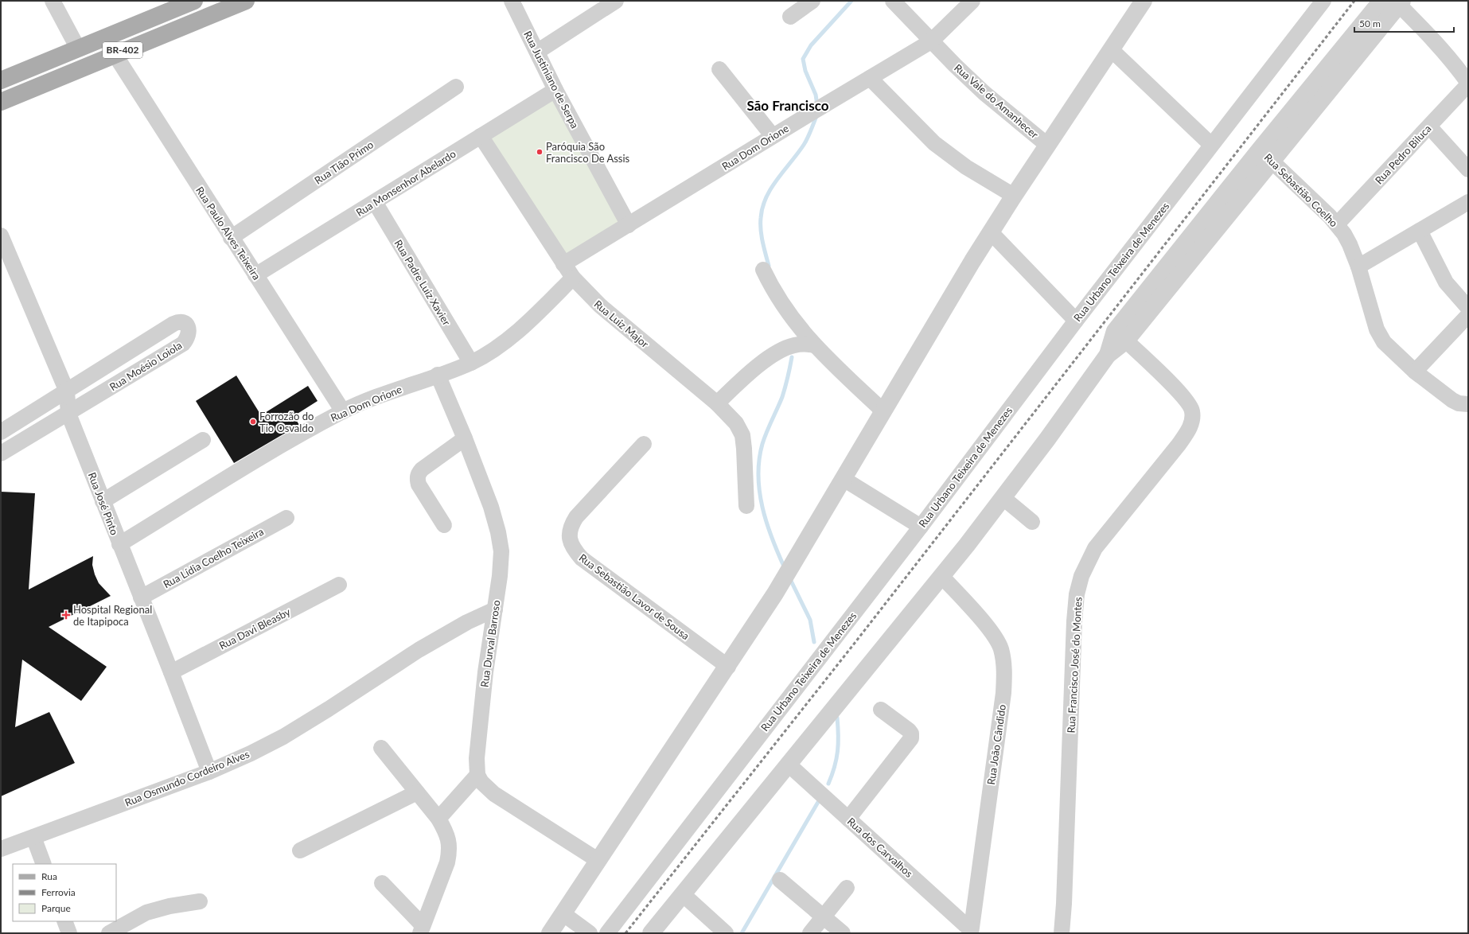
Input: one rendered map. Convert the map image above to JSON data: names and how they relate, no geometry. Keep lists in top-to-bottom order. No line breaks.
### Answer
{"streets":{"main road":["BR-402"],"street":["Rua Justiniano de Serpa","Rua Vale do Amanhecer","Rua Dom Orione","Rua Pedro Biluca","Rua Tião Primo","Rua Monsenhor Abelardo","Rua Sebastião Coelho","Rua Paulo Alves Teixeira","Rua Urbano Teixeira de Menezes","Rua Padre Luiz Xavier","Rua Luiz Major","Rua Moésio Loiola","Rua José Pinto","Rua Lídia Coelho Teixeira","Rua Sebastião Lavor de Sousa","Rua Davi Bleasby","Rua Durval Barroso","Rua Francisco José do Montes","Rua João Cândido","Rua Osmundo Cordeiro Alves","Rua dos Carvalhos"]},"crossings":[["BR-402","Rua Paulo Alves Teixeira"],["Rua Justiniano de Serpa","Rua Dom Orione"],["Rua Justiniano de Serpa","Rua Monsenhor Abelardo"],["Rua Vale do Amanhecer","Rua Dom Orione"],["Rua Dom Orione","Rua Paulo Alves Teixeira"],["Rua Dom Orione","Rua Padre Luiz Xavier"],["Rua Dom Orione","Rua Luiz Major"],["Rua Dom Orione","Rua José Pinto"],["Rua Dom Orione","Rua Durval Barroso"],["Rua Pedro Biluca","Rua Sebastião Coelho"],["Rua Tião Primo","Rua Paulo Alves Teixeira"],["Rua Monsenhor Abelardo","Rua Paulo Alves Teixeira"],["Rua Monsenhor Abelardo","Rua Padre Luiz Xavier"],["Rua Monsenhor Abelardo","Rua Luiz Major"],["Rua Moésio Loiola","Rua José Pinto"],["Rua José Pinto","Rua Lídia Coelho Teixeira"],["Rua José Pinto","Rua Davi Bleasby"],["Rua José Pinto","Rua Osmundo Cordeiro Alves"],["Rua Durval Barroso","Rua Osmundo Cordeiro Alves"],["Rua João Cândido","Rua dos Carvalhos"]],"districts":["São Francisco"],"places":{"other":["Paróquia São Francisco De Assis","Forrozão do Tio Osvaldo"],"health":["Hospital Regional de Itapipoca"]},"legend":["Rua","Ferrovia","Parque"],"scale_bar":"50 m"}
